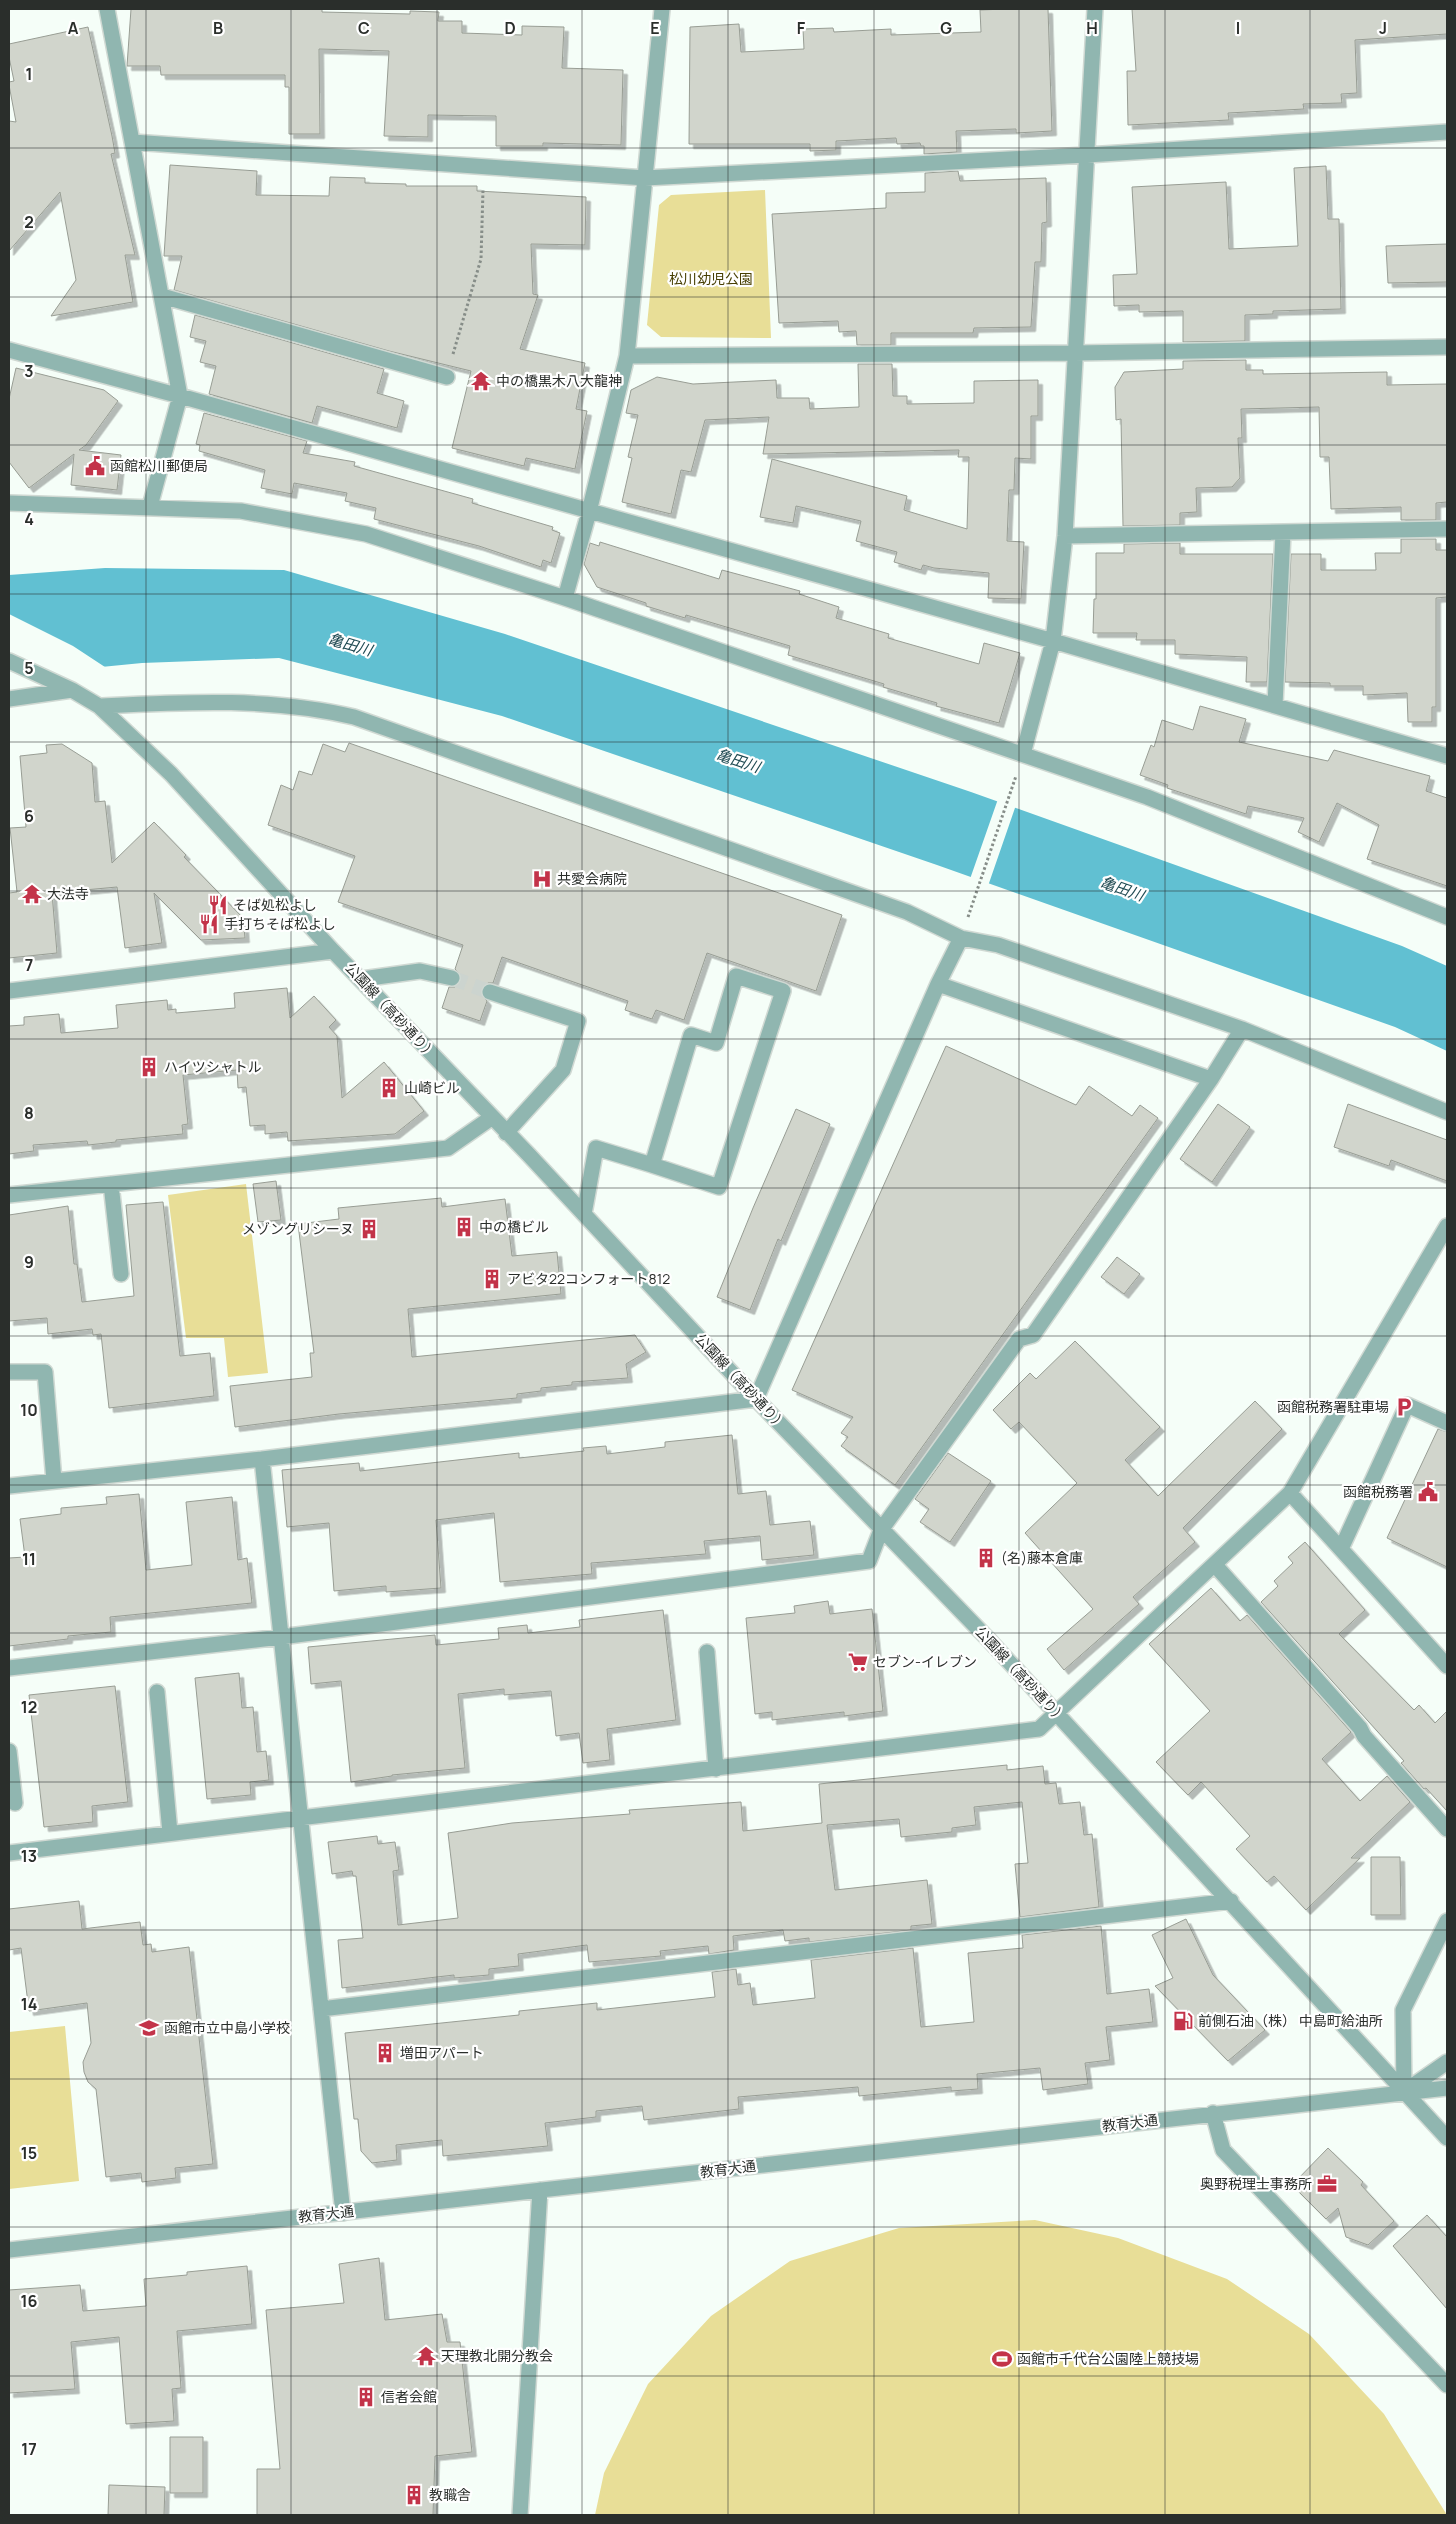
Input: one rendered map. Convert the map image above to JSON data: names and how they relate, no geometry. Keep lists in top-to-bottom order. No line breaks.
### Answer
{"streets":{"street":["公園線（高砂通り）","教育大通"]},"crossings":[["公園線（高砂通り）","教育大通"]],"water":["亀田川"],"parks":["松川幼児公園"],"places":{"temple":["中の橋黒木八大龍神","大法寺","天理教北開分教会"],"public building":["函館松川郵便局","函館税務署"],"hospital":["共愛会病院"],"restaurant":["そば処松よし","手打ちそば松よし"],"building":["ハイツシャトル","山崎ビル","中の橋ビル","メゾングリシーヌ","アビタ22コンフォート812","(名)藤本倉庫","増田アパート","信者会館","教職舎"],"parking":["函館税務署駐車場"],"supermarket":["セブン-イレブン"],"fuel station":["前側石油（株） 中島町給油所"],"school or university":["函館市立中島小学校"],"office":["奥野税理士事務所"],"sports":["函館市千代台公園陸上競技場"]},"grid":{"columns":["A","B","C","D","E","F","G","H","I","J"],"rows":["1","2","3","4","5","6","7","8","9","10","11","12","13","14","15","16","17"]}}
